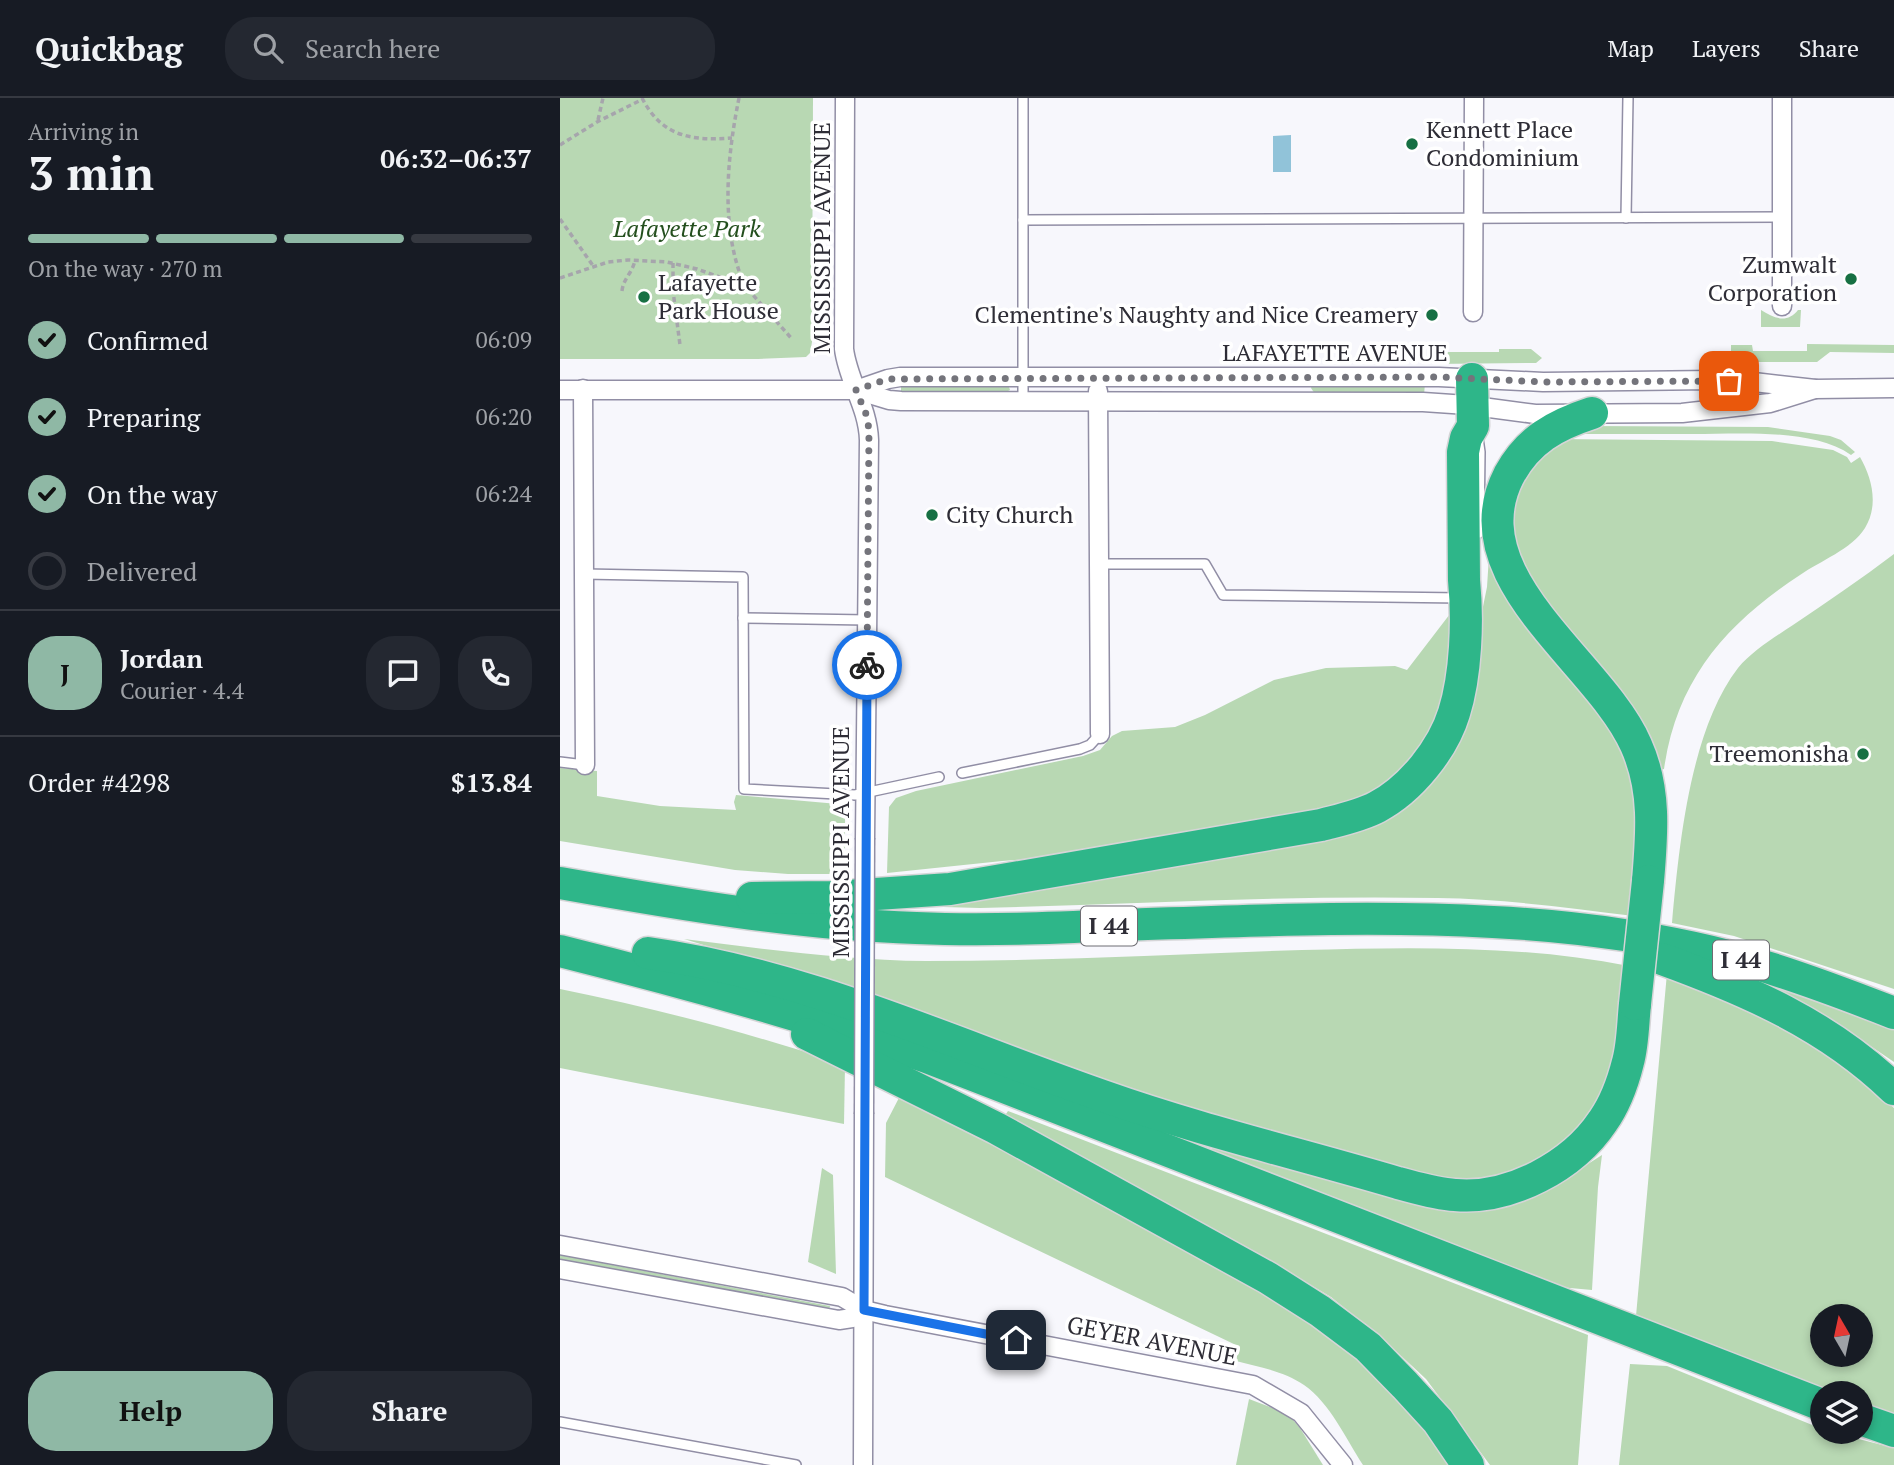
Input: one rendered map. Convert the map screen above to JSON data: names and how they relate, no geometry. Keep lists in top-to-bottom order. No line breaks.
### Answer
{"streets":{"highway":["I 44"],"street":["MISSISSIPPI AVENUE","LAFAYETTE AVENUE","GEYER AVENUE"]},"crossings":[["MISSISSIPPI AVENUE","LAFAYETTE AVENUE"],["MISSISSIPPI AVENUE","GEYER AVENUE"]],"parks":["Lafayette Park"],"places":["Kennett Place Condominium","Zumwalt Corporation","Lafayette Park House","Clementine's Naughty and Nice Creamery","City Church","Treemonisha"],"north":"top","page":{"header":"Quickbag","search":"Search here","nav":["Map","Layers","Share"],"heading":["3 min","Arriving in","06:32–06:37"],"panel":["Jordan","Courier · 4.4","Order #4298","$13.84"],"bar":"On the way · 270 m","list":[["Confirmed","06:09"],["Preparing","06:20"],["On the way","06:24"],"Delivered"],"round":"J","buttons":["Help","Share"]}}
